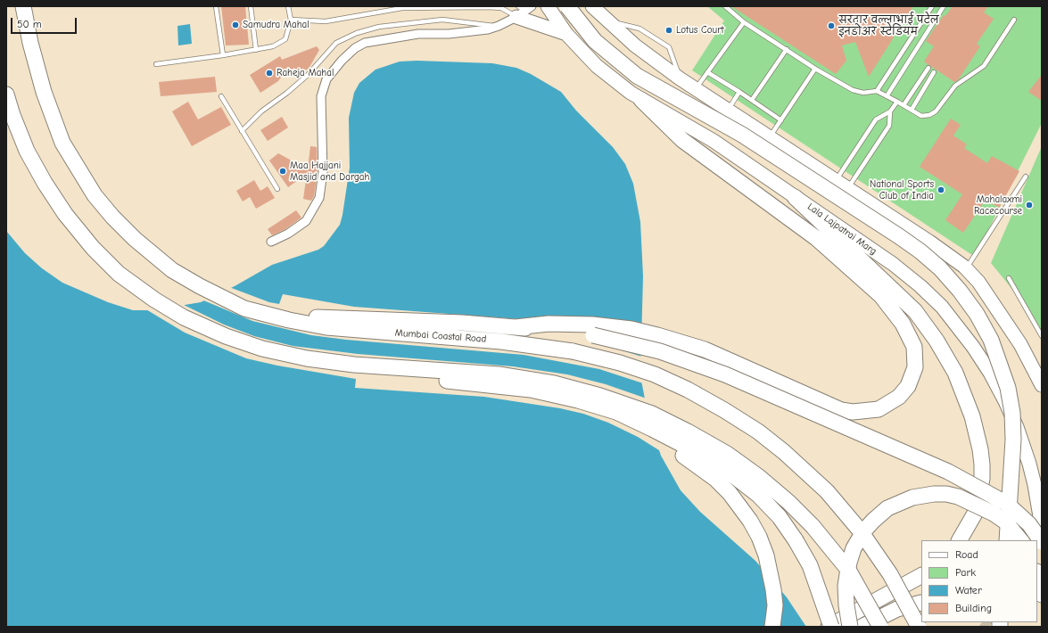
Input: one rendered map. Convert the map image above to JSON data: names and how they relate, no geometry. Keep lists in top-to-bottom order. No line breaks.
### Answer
{"streets":{"highway":["Mumbai Coastal Road"],"main road":["Lala Lajpatrai Marg"]},"places":["Samudra Mahal","सरदार वल्लाभाई पटेल इनडोअर स्टेडियम","Lotus Court","Raheja Mahal","Maa Hajjani Masjid and Dargah","National Sports Club of India","Mahalaxmi Racecourse"],"legend":["Road","Park","Water","Building"],"scale_bar":"50 m"}
